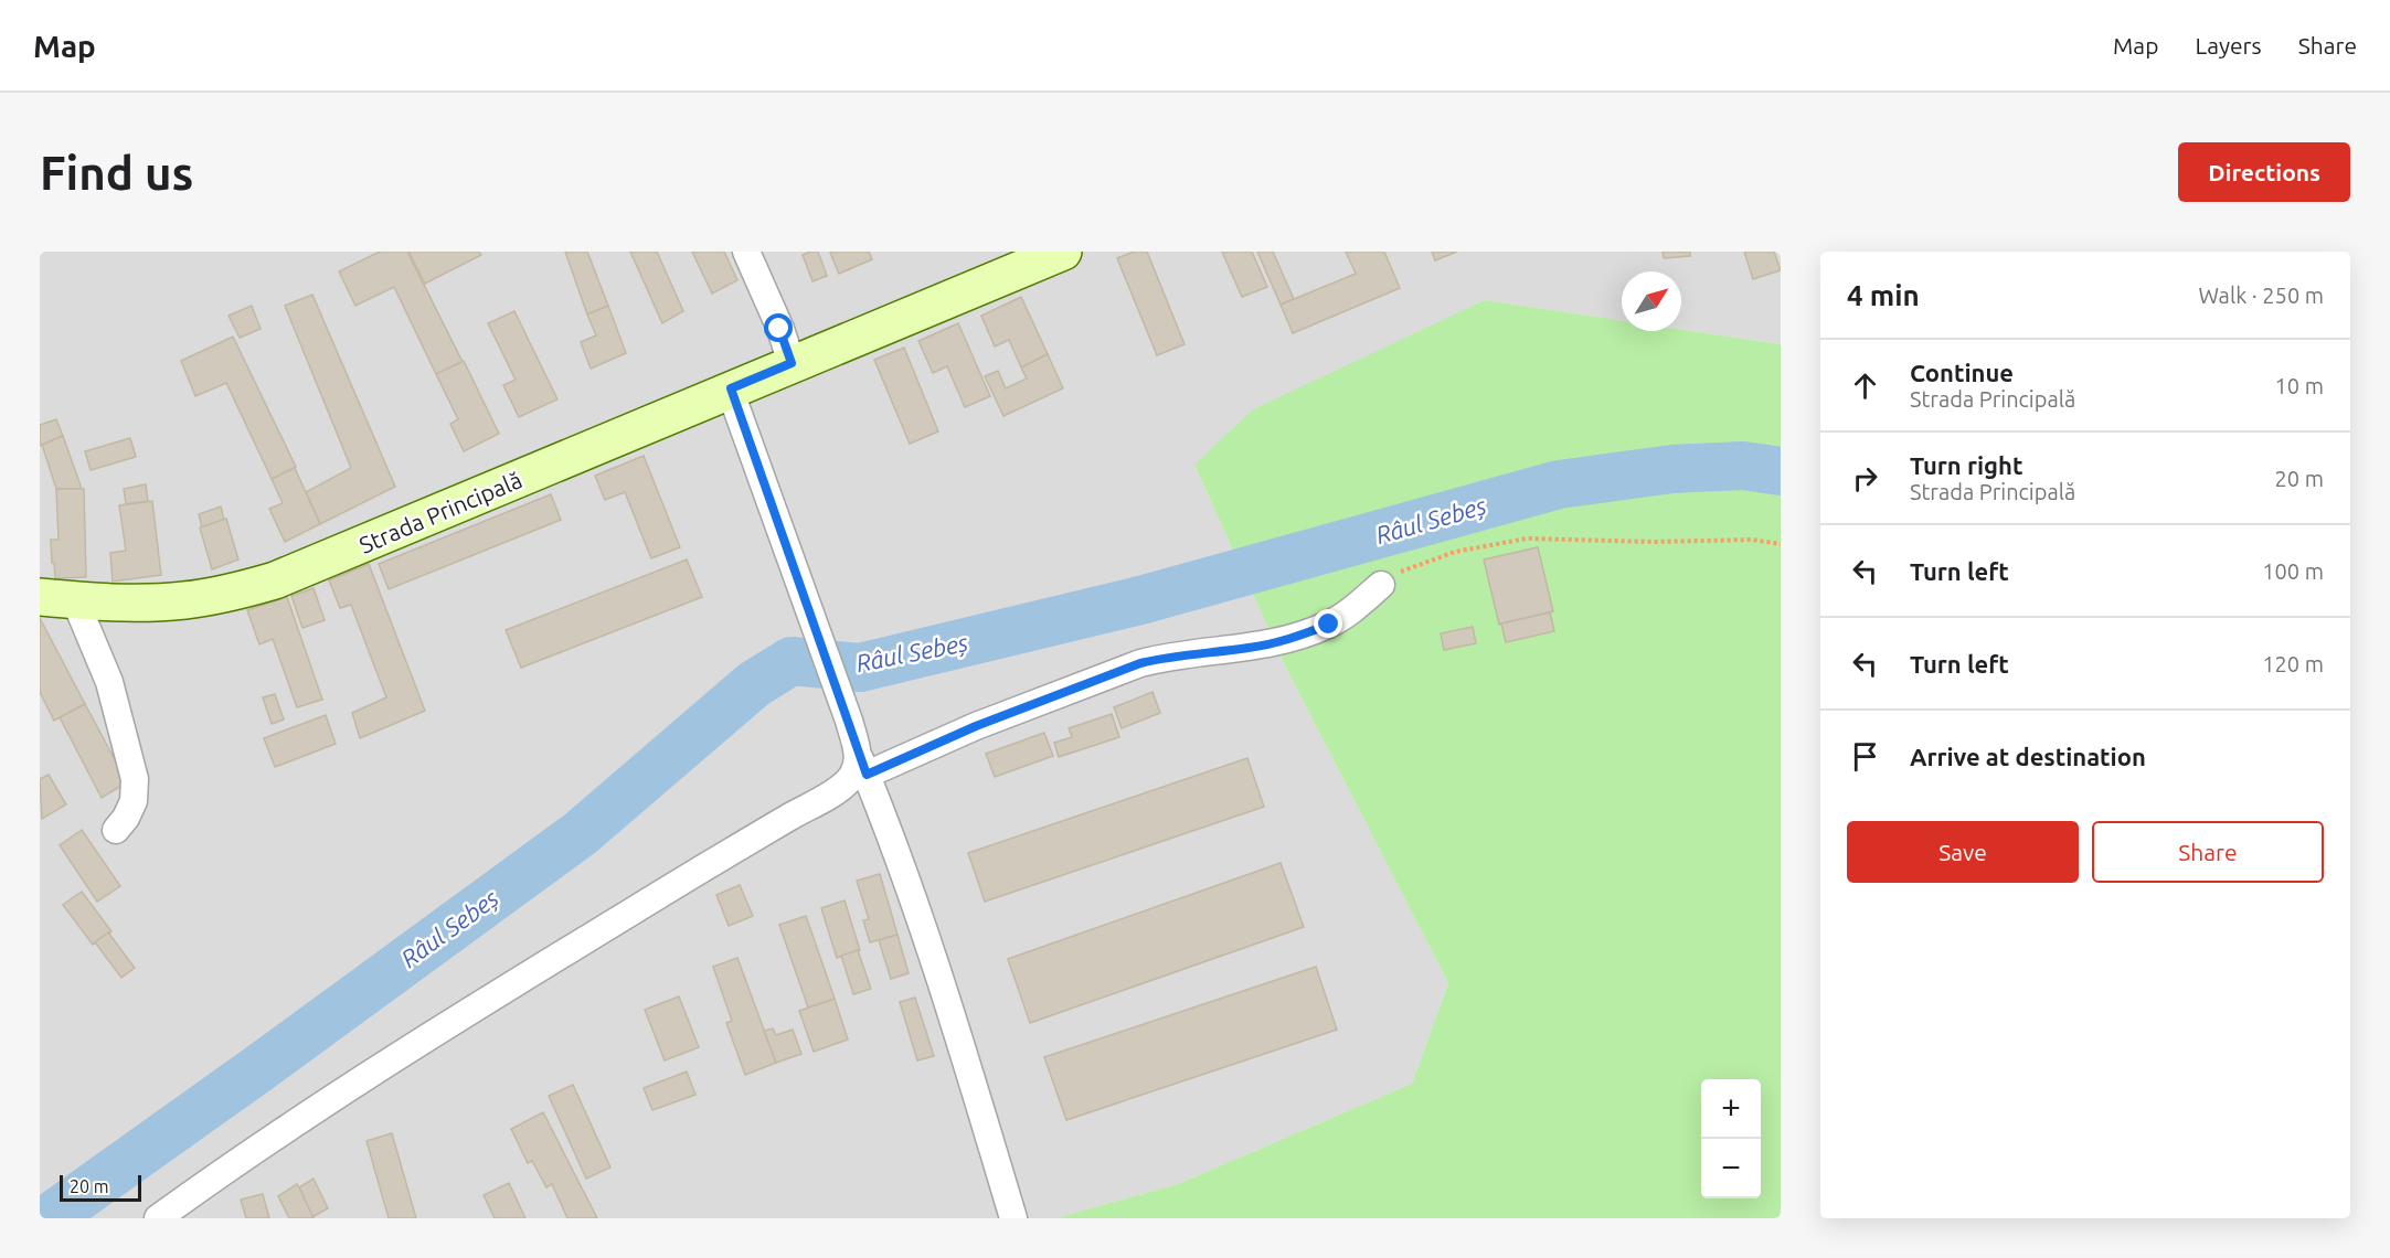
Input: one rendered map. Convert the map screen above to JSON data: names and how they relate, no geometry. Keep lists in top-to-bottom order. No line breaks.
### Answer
{"streets":{"street":["Strada Principală"]},"water":["Râul Sebeș"],"scale_bar":"20 m","north":"top right","page":{"header":"Map","nav":["Map","Layers","Share"],"buttons":["Directions",["Save","Share"]],"title":"Find us","heading":["4 min","Walk · 250 m"],"list":[["Continue","Strada Principală","10 m"],["Turn right","Strada Principală","20 m"],["Turn left","100 m"],["Turn left","120 m"],"Arrive at destination"],"map_buttons":["+","−"],"scale":"20 m"}}
